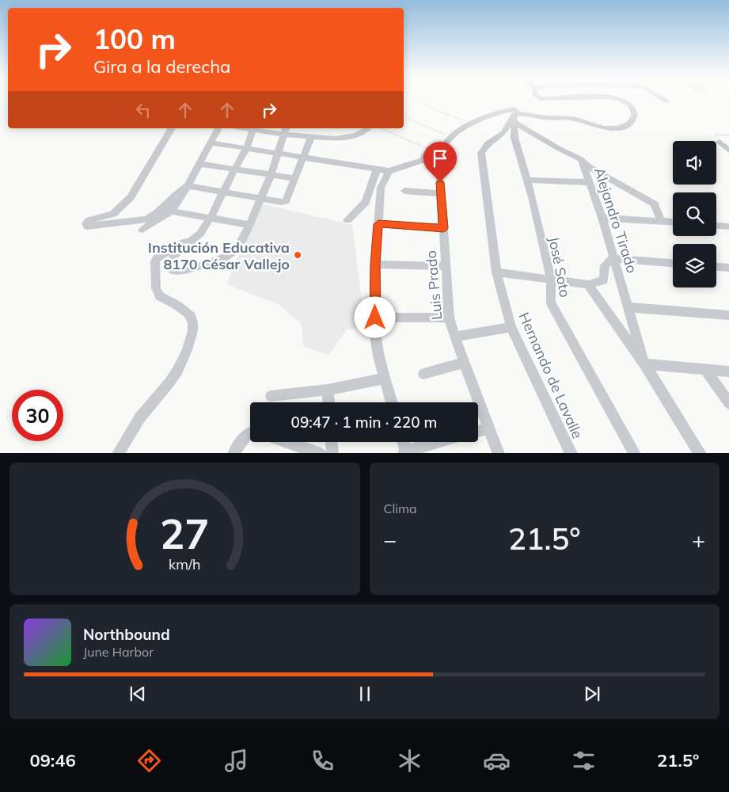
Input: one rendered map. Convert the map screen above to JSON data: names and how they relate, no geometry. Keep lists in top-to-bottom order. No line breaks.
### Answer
{"streets":{"street":["Alejandro Tirado","José Soto","Luis Prado","Hernando de Lavalle"]},"crossings":[["Alejandro Tirado","José Soto"],["Alejandro Tirado","Luis Prado"],["Alejandro Tirado","Hernando de Lavalle"],["José Soto","Luis Prado"],["José Soto","Hernando de Lavalle"],["Luis Prado","Hernando de Lavalle"]],"places":["Institución Educativa 8170 César Vallejo"],"page":{"turn":["100 m","Gira a la derecha"],"limit":"30","trip":"09:47 · 1 min · 220 m","tile":"Clima","heat":["−","21.5°","+"],"song":["Northbound","June Harbor"],"tabs":["09:46","21.5°"],"gauge":["27","km/h"]}}
